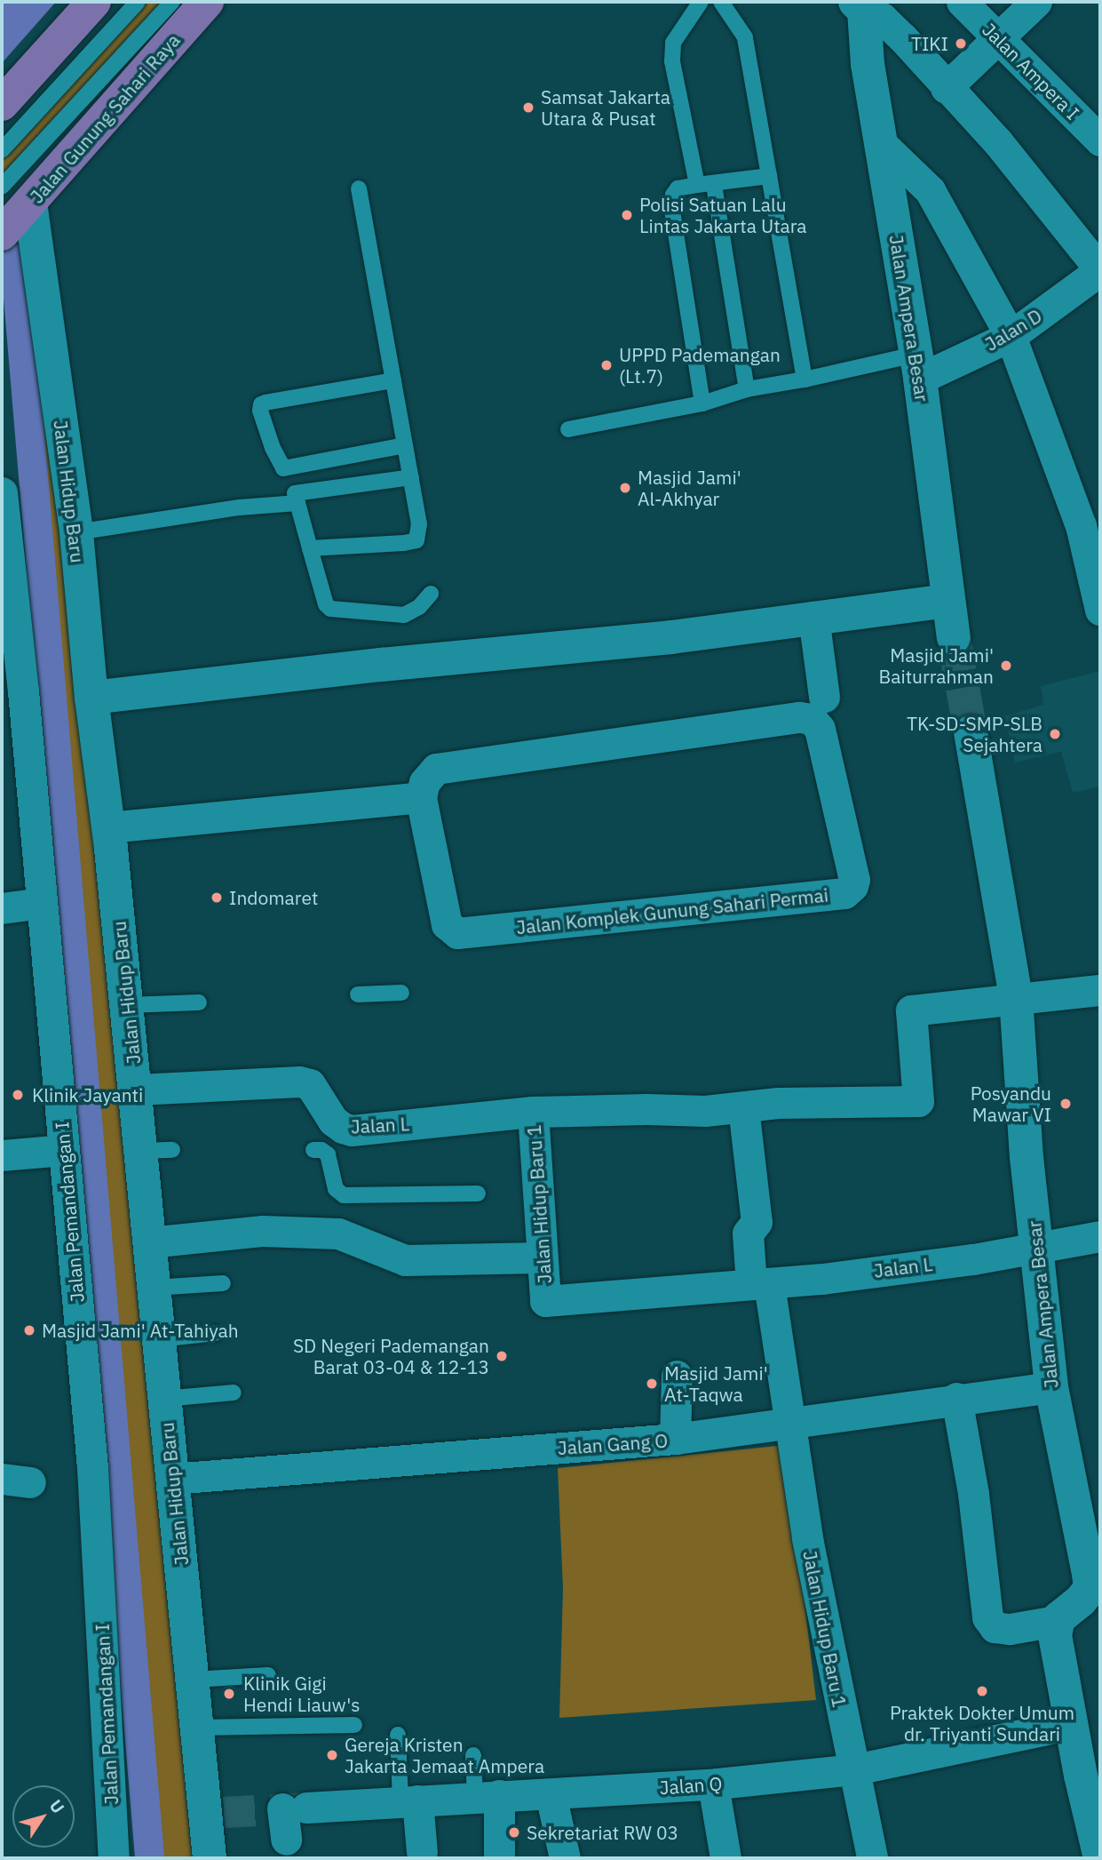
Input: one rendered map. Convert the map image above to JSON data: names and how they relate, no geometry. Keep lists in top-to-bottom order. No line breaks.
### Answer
{"streets":{"main road":["Jalan Gunung Sahari Raya"],"street":["Jalan Ampera I","Jalan Ampera Besar","Jalan D","Jalan Hidup Baru","Jalan Komplek Gunung Sahari Permai","Jalan L","Jalan Hidup Baru 1","Jalan Pemandangan I","Jalan Gang O","Jalan Q"]},"crossings":[["Jalan Gunung Sahari Raya","Jalan Hidup Baru"],["Jalan Ampera Besar","Jalan D"],["Jalan Ampera Besar","Jalan L"],["Jalan Ampera Besar","Jalan Hidup Baru 1"],["Jalan Ampera Besar","Jalan Gang O"],["Jalan Hidup Baru","Jalan L"],["Jalan Hidup Baru","Jalan Gang O"],["Jalan L","Jalan Hidup Baru 1"],["Jalan Hidup Baru 1","Jalan Gang O"],["Jalan Hidup Baru 1","Jalan Q"]],"places":["TIKI","Samsat Jakarta Utara & Pusat","Polisi Satuan Lalu Lintas Jakarta Utara","UPPD Pademangan (Lt.7)","Masjid Jami' Al-Akhyar","Masjid Jami' Baiturrahman","TK-SD-SMP-SLB Sejahtera","Indomaret","Klinik Jayanti","Posyandu Mawar VI","Masjid Jami' At-Tahiyah","SD Negeri Pademangan Barat 03-04 & 12-13","Masjid Jami' At-Taqwa","Praktek Dokter Umum dr. Triyanti Sundari","Klinik Gigi Hendi Liauw's","Gereja Kristen Jakarta Jemaat Ampera","Sekretariat RW 03"],"north":"top right"}
